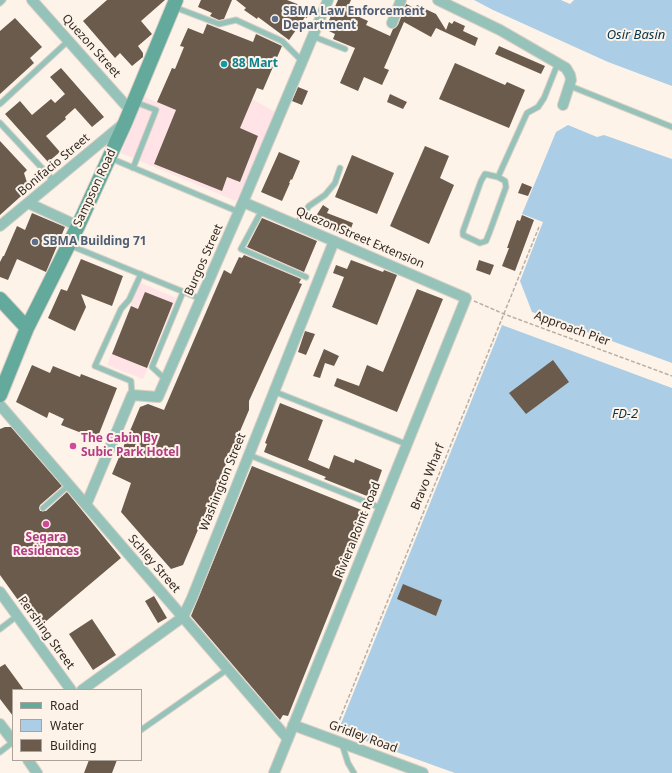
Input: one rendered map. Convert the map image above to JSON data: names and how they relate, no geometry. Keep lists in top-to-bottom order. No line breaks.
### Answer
{"streets":{"main road":["Sampson Road"],"street":["Quezon Street","Bonifacio Street","Quezon Street Extension","Burgos Street","Washington Street","Riviera Point Road","Schley Street","Pershing Street","Gridley Road"],"path":["Approach Pier","Bravo Wharf"]},"crossings":[["Quezon Street","Sampson Road"],["Bonifacio Street","Sampson Road"],["Quezon Street Extension","Burgos Street"],["Quezon Street Extension","Approach Pier"],["Quezon Street Extension","Washington Street"],["Quezon Street Extension","Riviera Point Road"],["Approach Pier","Bravo Wharf"],["Approach Pier","Riviera Point Road"],["Washington Street","Schley Street"],["Riviera Point Road","Schley Street"],["Riviera Point Road","Gridley Road"]],"water":["Osir Basin","FD-2"],"places":["SBMA Law Enforcement Department","88 Mart","SBMA Building 71","The Cabin By Subic Park Hotel","Segara Residences"],"legend":["Road","Water","Building"]}
